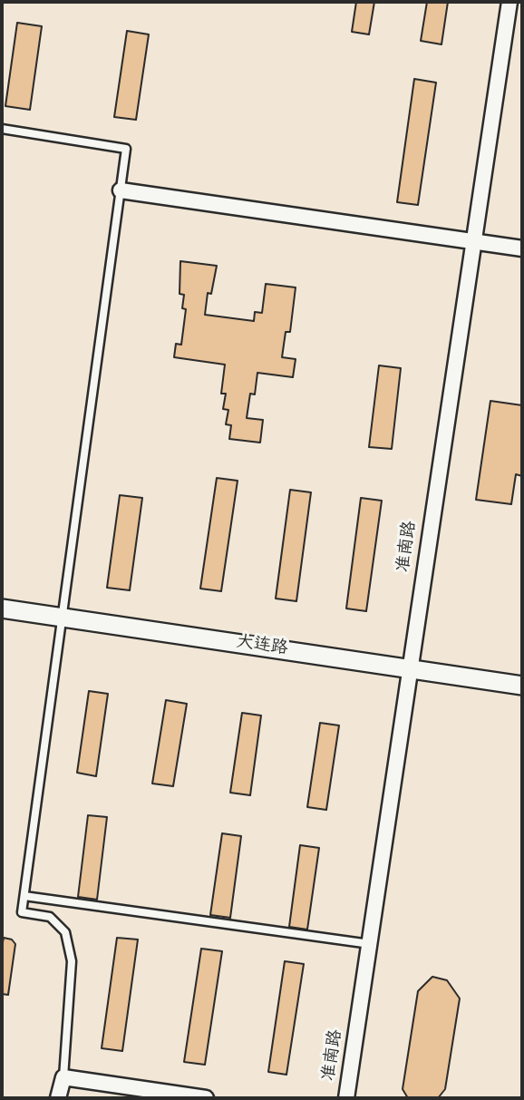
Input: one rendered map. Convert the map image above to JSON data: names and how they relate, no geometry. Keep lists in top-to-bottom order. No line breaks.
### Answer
{"streets":{"street":["准南路","大连路"]},"crossings":[["准南路","大连路"]]}
